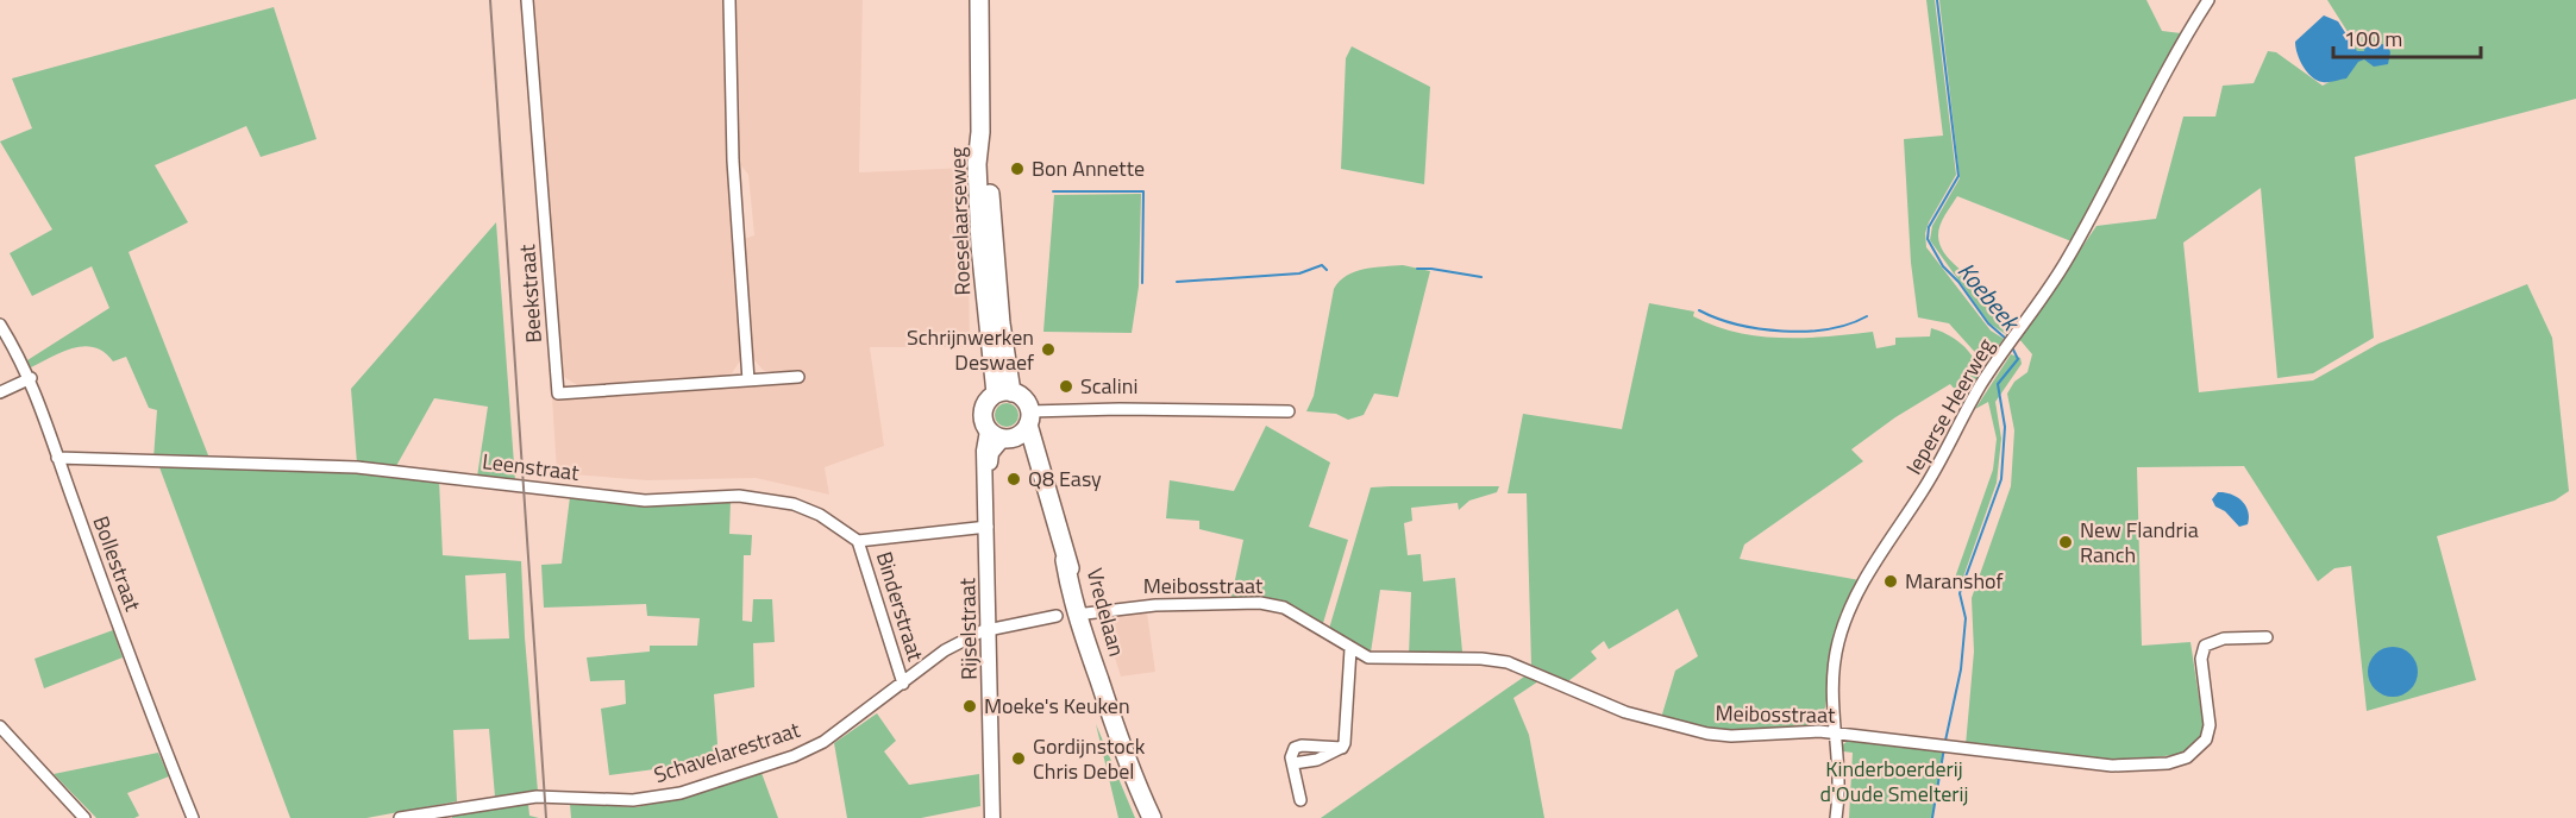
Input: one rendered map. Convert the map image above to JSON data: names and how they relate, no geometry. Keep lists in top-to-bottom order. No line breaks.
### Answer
{"streets":{"main road":["Roeselaarseweg","Vredelaan"],"street":["Beekstraat","Ieperse Heerweg","Leenstraat","Bollestraat","Meibosstraat","Binderstraat","Rijselstraat","Schavelarestraat"]},"crossings":[["Roeselaarseweg","Vredelaan"],["Roeselaarseweg","Rijselstraat"],["Ieperse Heerweg","Meibosstraat"],["Leenstraat","Bollestraat"],["Leenstraat","Binderstraat"],["Meibosstraat","Vredelaan"],["Binderstraat","Schavelarestraat"],["Vredelaan","Rijselstraat"],["Rijselstraat","Schavelarestraat"]],"water":["Koebeek"],"parks":["Kinderboerderij d'Oude Smelterij"],"places":["Bon Annette","Schrijnwerken Deswaef","Scalini","Q8 Easy","New Flandria Ranch","Maranshof","Moeke's Keuken","Gordijnstock Chris Debel"],"scale_bar":"100 m"}
